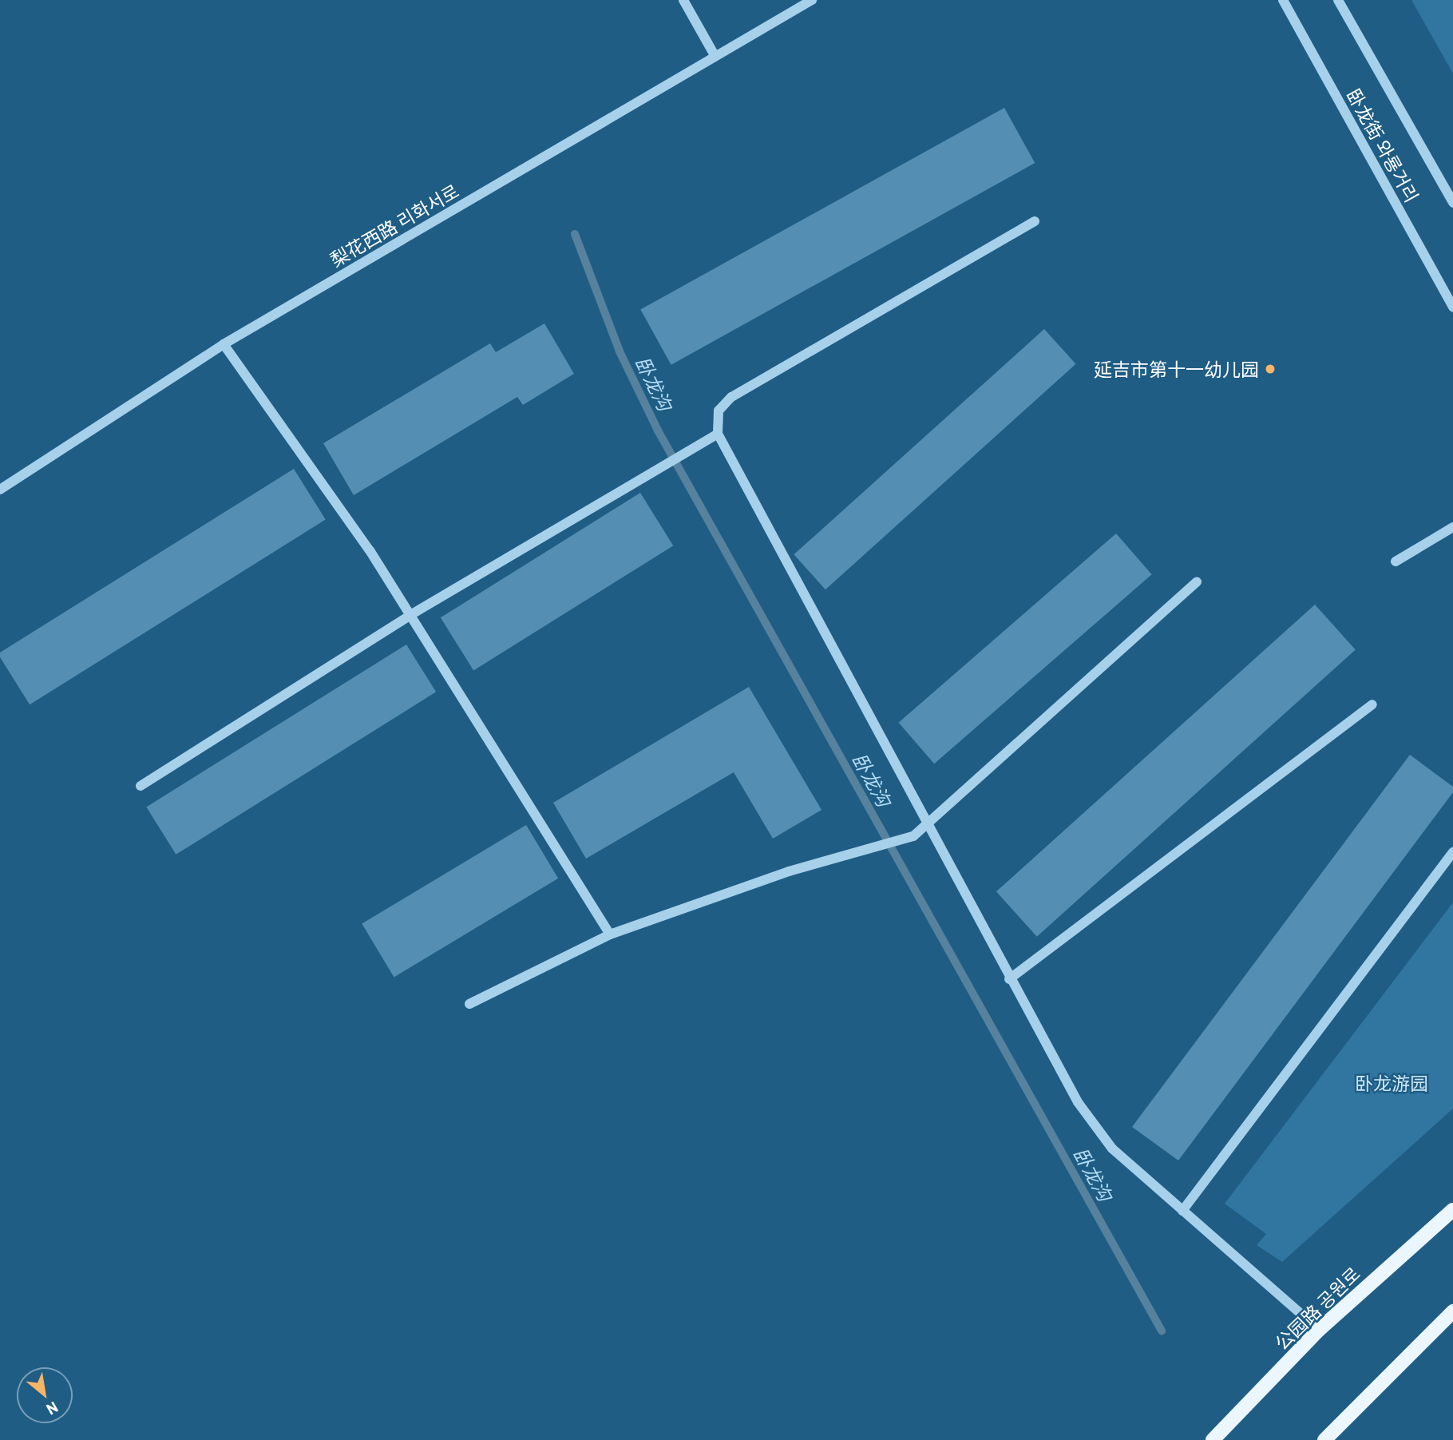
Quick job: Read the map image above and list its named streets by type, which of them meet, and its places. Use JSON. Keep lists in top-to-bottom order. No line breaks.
{"streets":{"main road":["公园路 공원로"],"street":["卧龙街 와룡거리","梨花西路 리화서로"]},"water":["卧龙沟"],"parks":["卧龙游园"],"places":["延吉市第十一幼儿园"],"north":"bottom right"}
